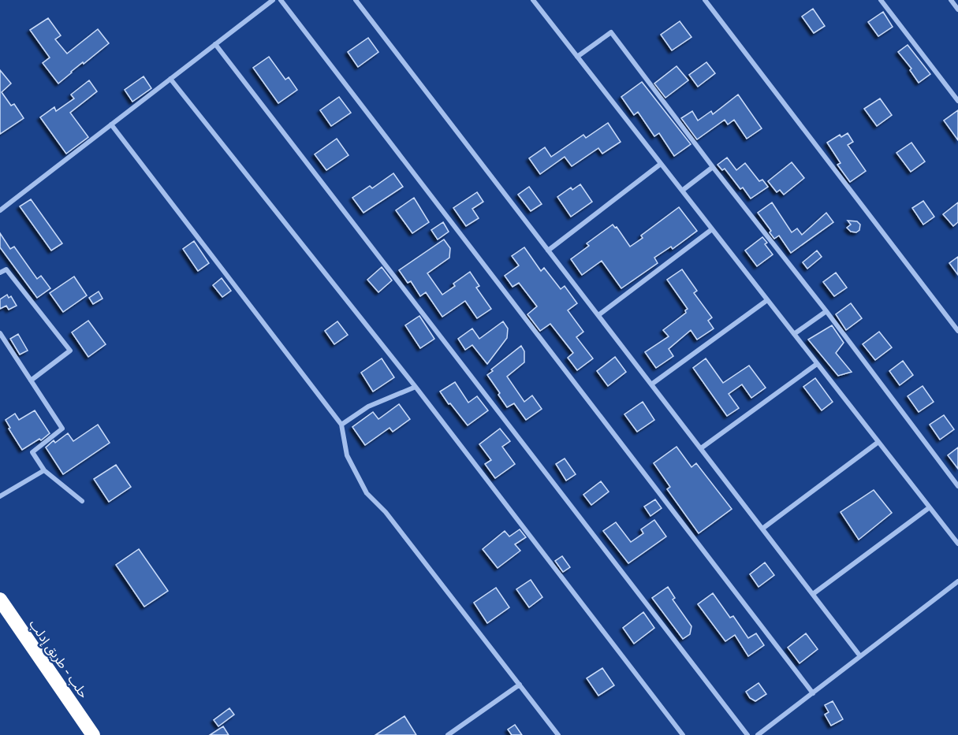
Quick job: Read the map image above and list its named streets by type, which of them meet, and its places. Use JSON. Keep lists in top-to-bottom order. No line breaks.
{"streets":{"highway":["حلب - طريق إدلب"]}}
